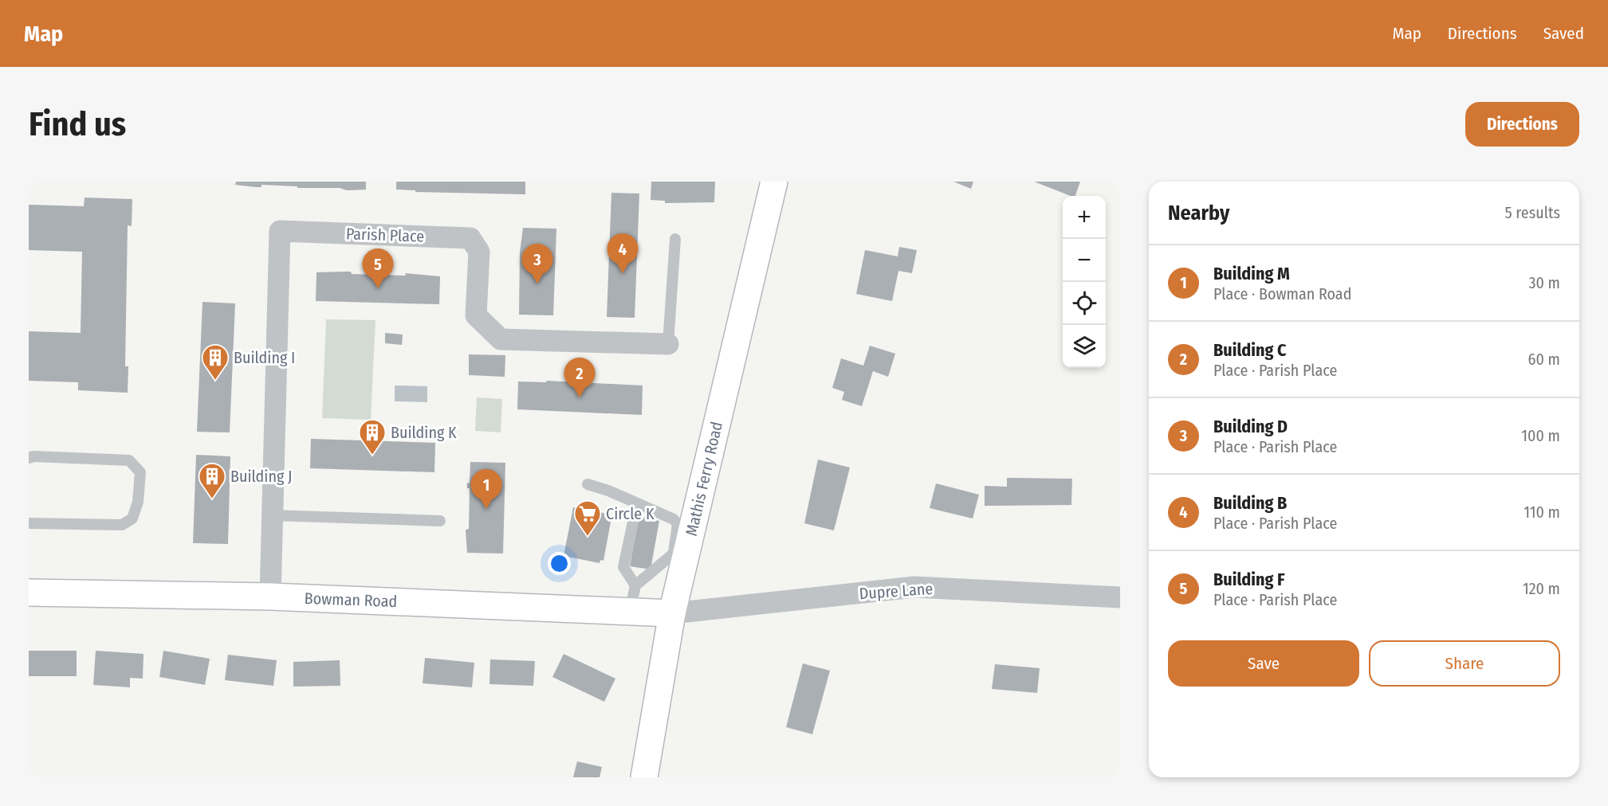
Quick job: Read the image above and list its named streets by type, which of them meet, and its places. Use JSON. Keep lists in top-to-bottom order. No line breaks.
{"streets":{"main road":["Mathis Ferry Road","Bowman Road"],"street":["Parish Place","Dupre Lane"]},"crossings":[["Parish Place","Bowman Road"],["Mathis Ferry Road","Dupre Lane"],["Mathis Ferry Road","Bowman Road"],["Dupre Lane","Bowman Road"]],"places":{"building":["Building I","Building K","Building J"],"supermarket":["Circle K"]},"page":{"header":"Map","nav":["Map","Directions","Saved"],"buttons":["Directions",["Save","Share"]],"title":"Find us","heading":["Nearby","5 results"],"map_buttons":["+","−"],"pins":["4","3","5","2","1"],"list":[{"mark":"1","name":"Building M","note":"Place · Bowman Road","value":"30 m"},{"mark":"2","name":"Building C","note":"Place · Parish Place","value":"60 m"},{"mark":"3","name":"Building D","note":"Place · Parish Place","value":"100 m"},{"mark":"4","name":"Building B","note":"Place · Parish Place","value":"110 m"},{"mark":"5","name":"Building F","note":"Place · Parish Place","value":"120 m"}]}}
